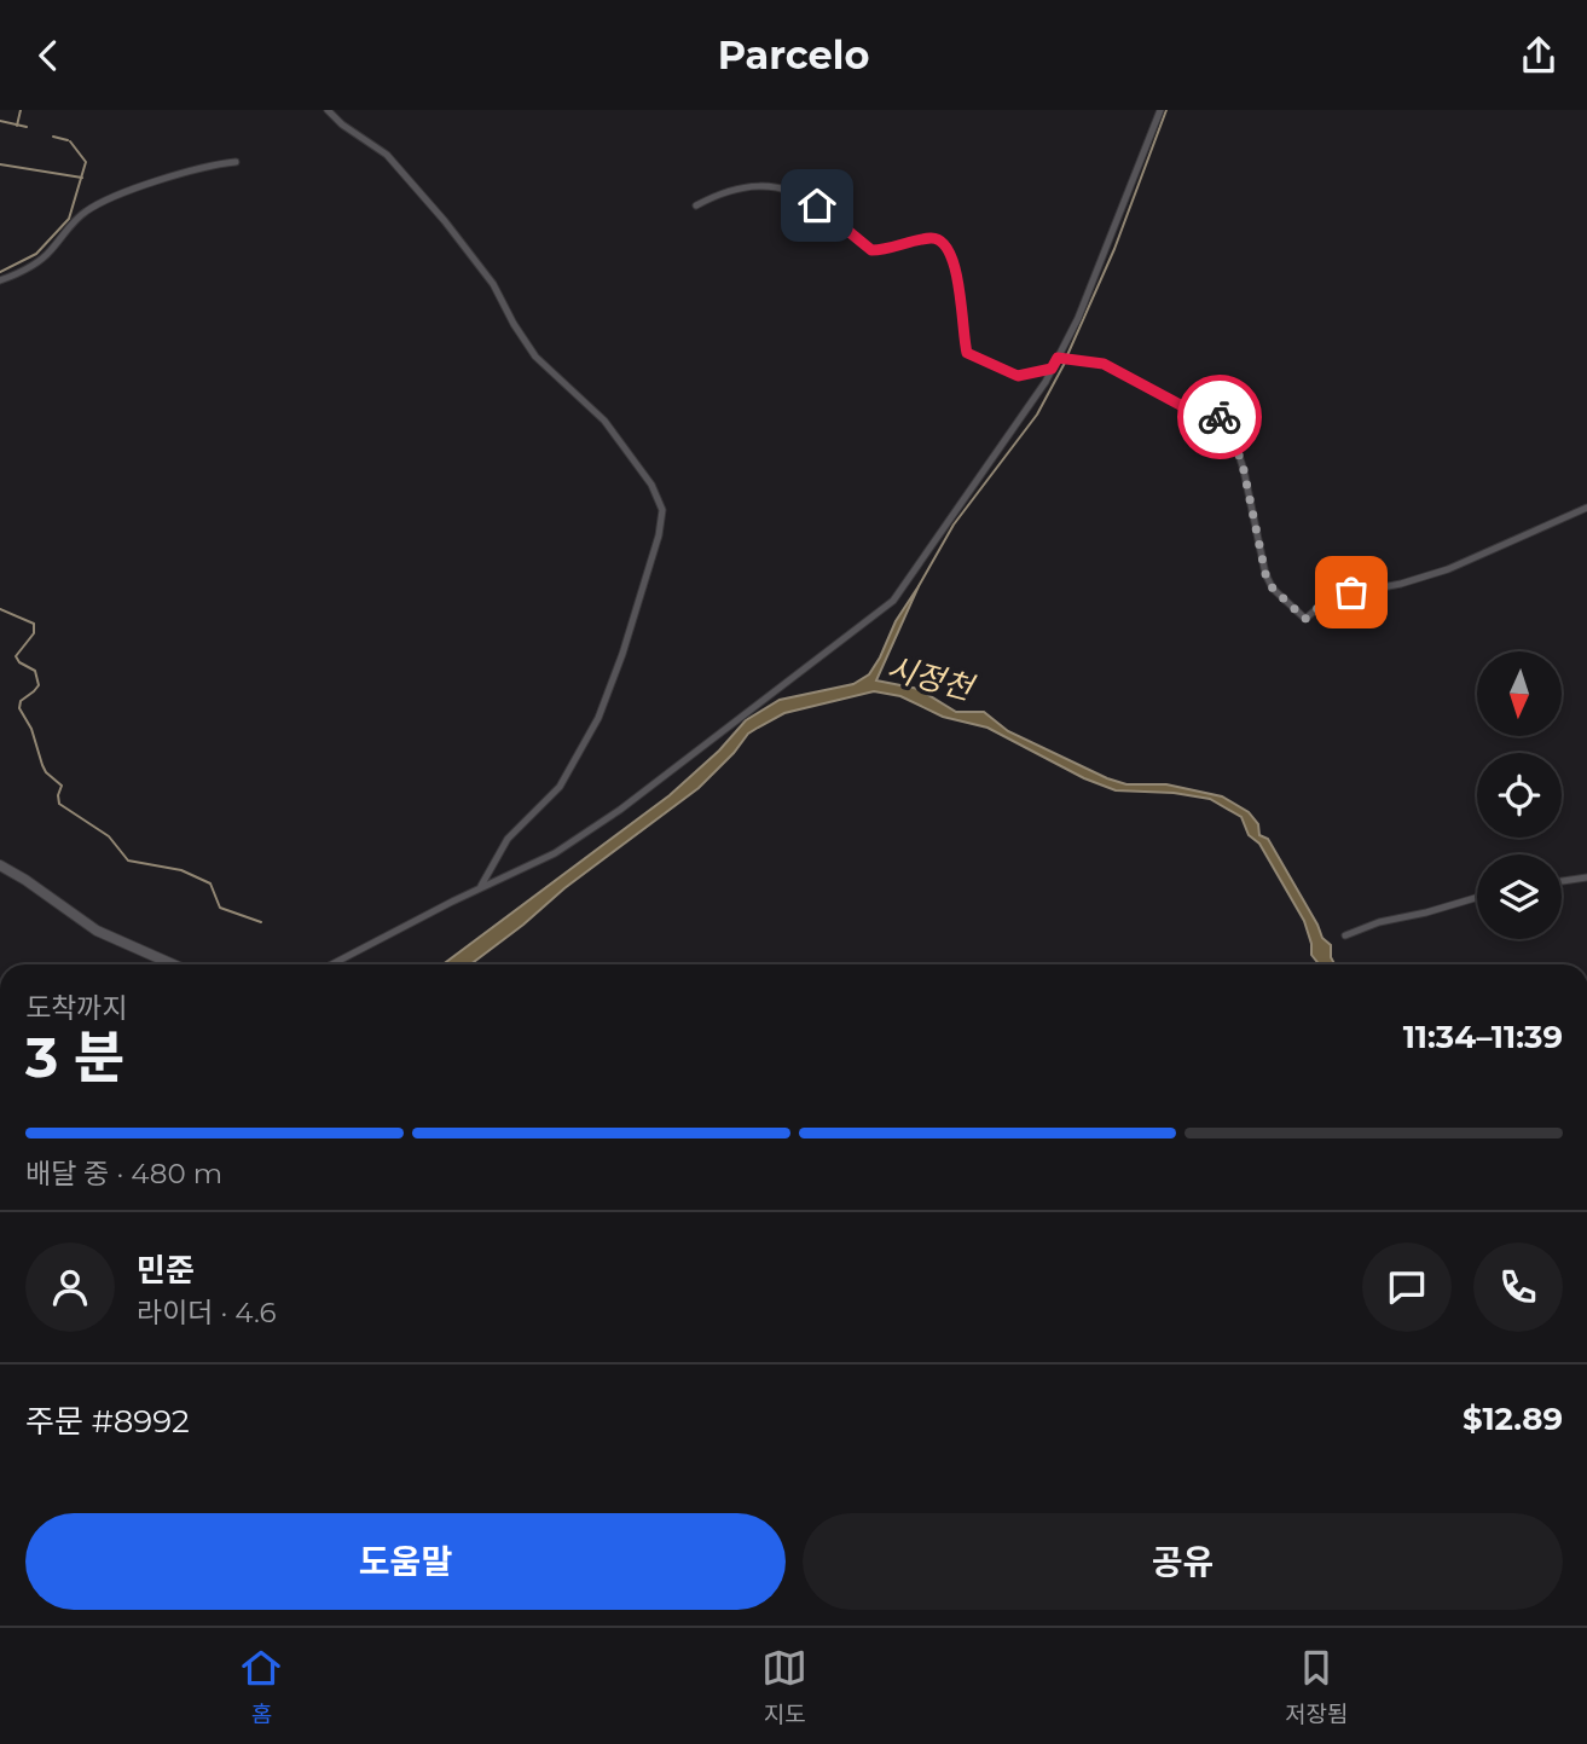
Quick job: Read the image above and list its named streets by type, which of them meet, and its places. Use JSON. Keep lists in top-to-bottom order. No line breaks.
{"water":["시정천"],"north":"bottom","page":{"header":"Parcelo","heading":["3 분","도착까지","11:34–11:39"],"panel":["민준","라이더 · 4.6","주문 #8992","$12.89"],"bar":"배달 중 · 480 m","buttons":["도움말","공유"],"tabs":["홈","지도","저장됨"]}}
